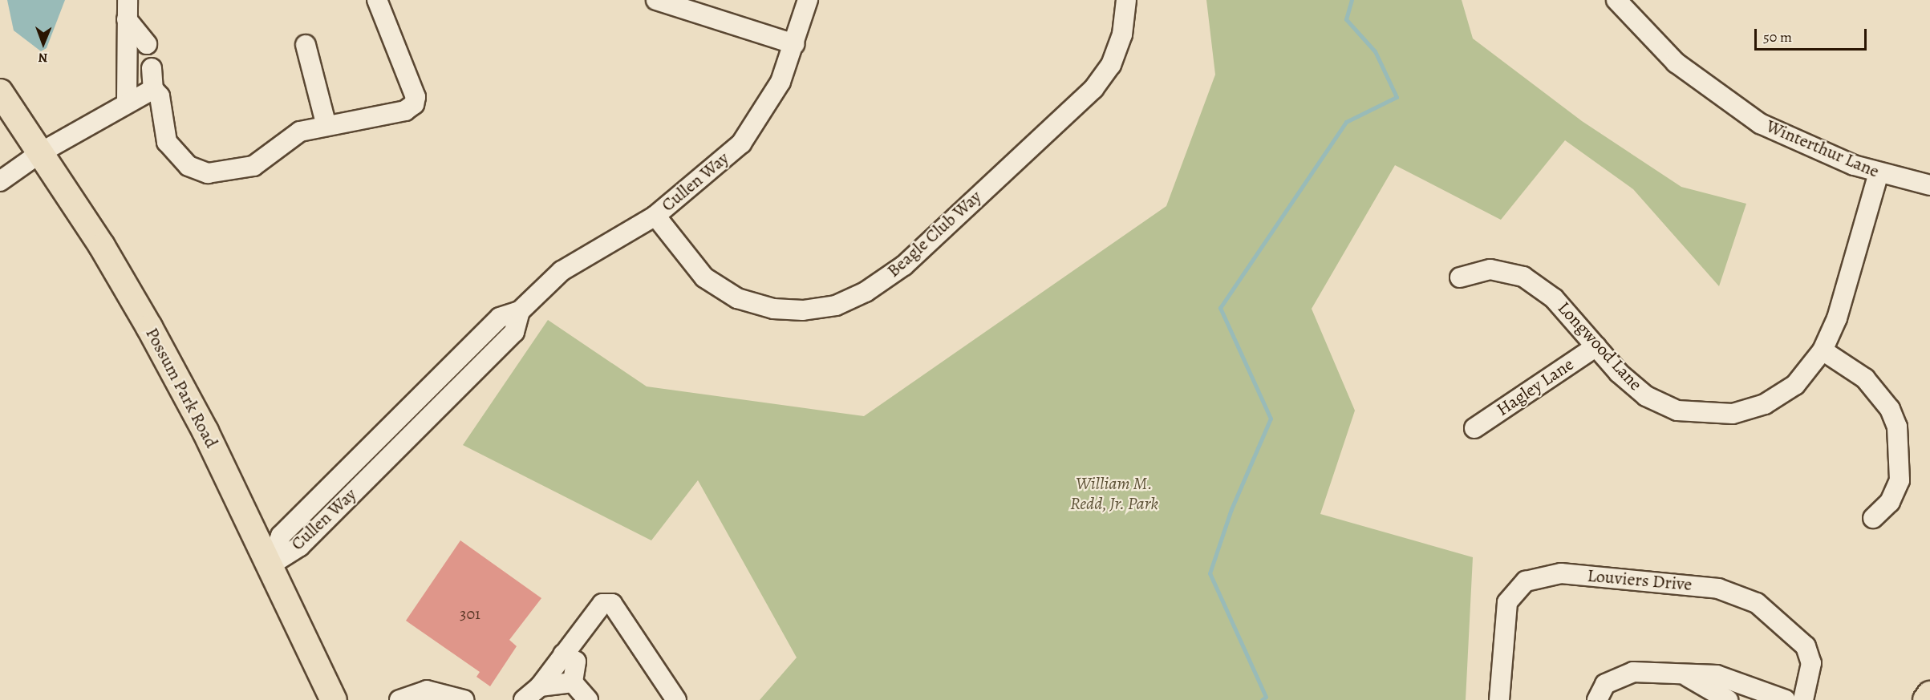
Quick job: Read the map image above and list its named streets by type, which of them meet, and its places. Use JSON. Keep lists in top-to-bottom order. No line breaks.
{"streets":{"main road":["Possum Park Road"],"street":["Winterthur Lane","Cullen Way","Beagle Club Way","Longwood Lane","Hagley Lane","Louviers Drive"]},"crossings":[["Winterthur Lane","Longwood Lane"],["Cullen Way","Beagle Club Way"],["Cullen Way","Possum Park Road"],["Longwood Lane","Hagley Lane"]],"parks":["William M. Redd, Jr. Park"],"house_numbers":["301"],"scale_bar":"50 m","north":"bottom"}
